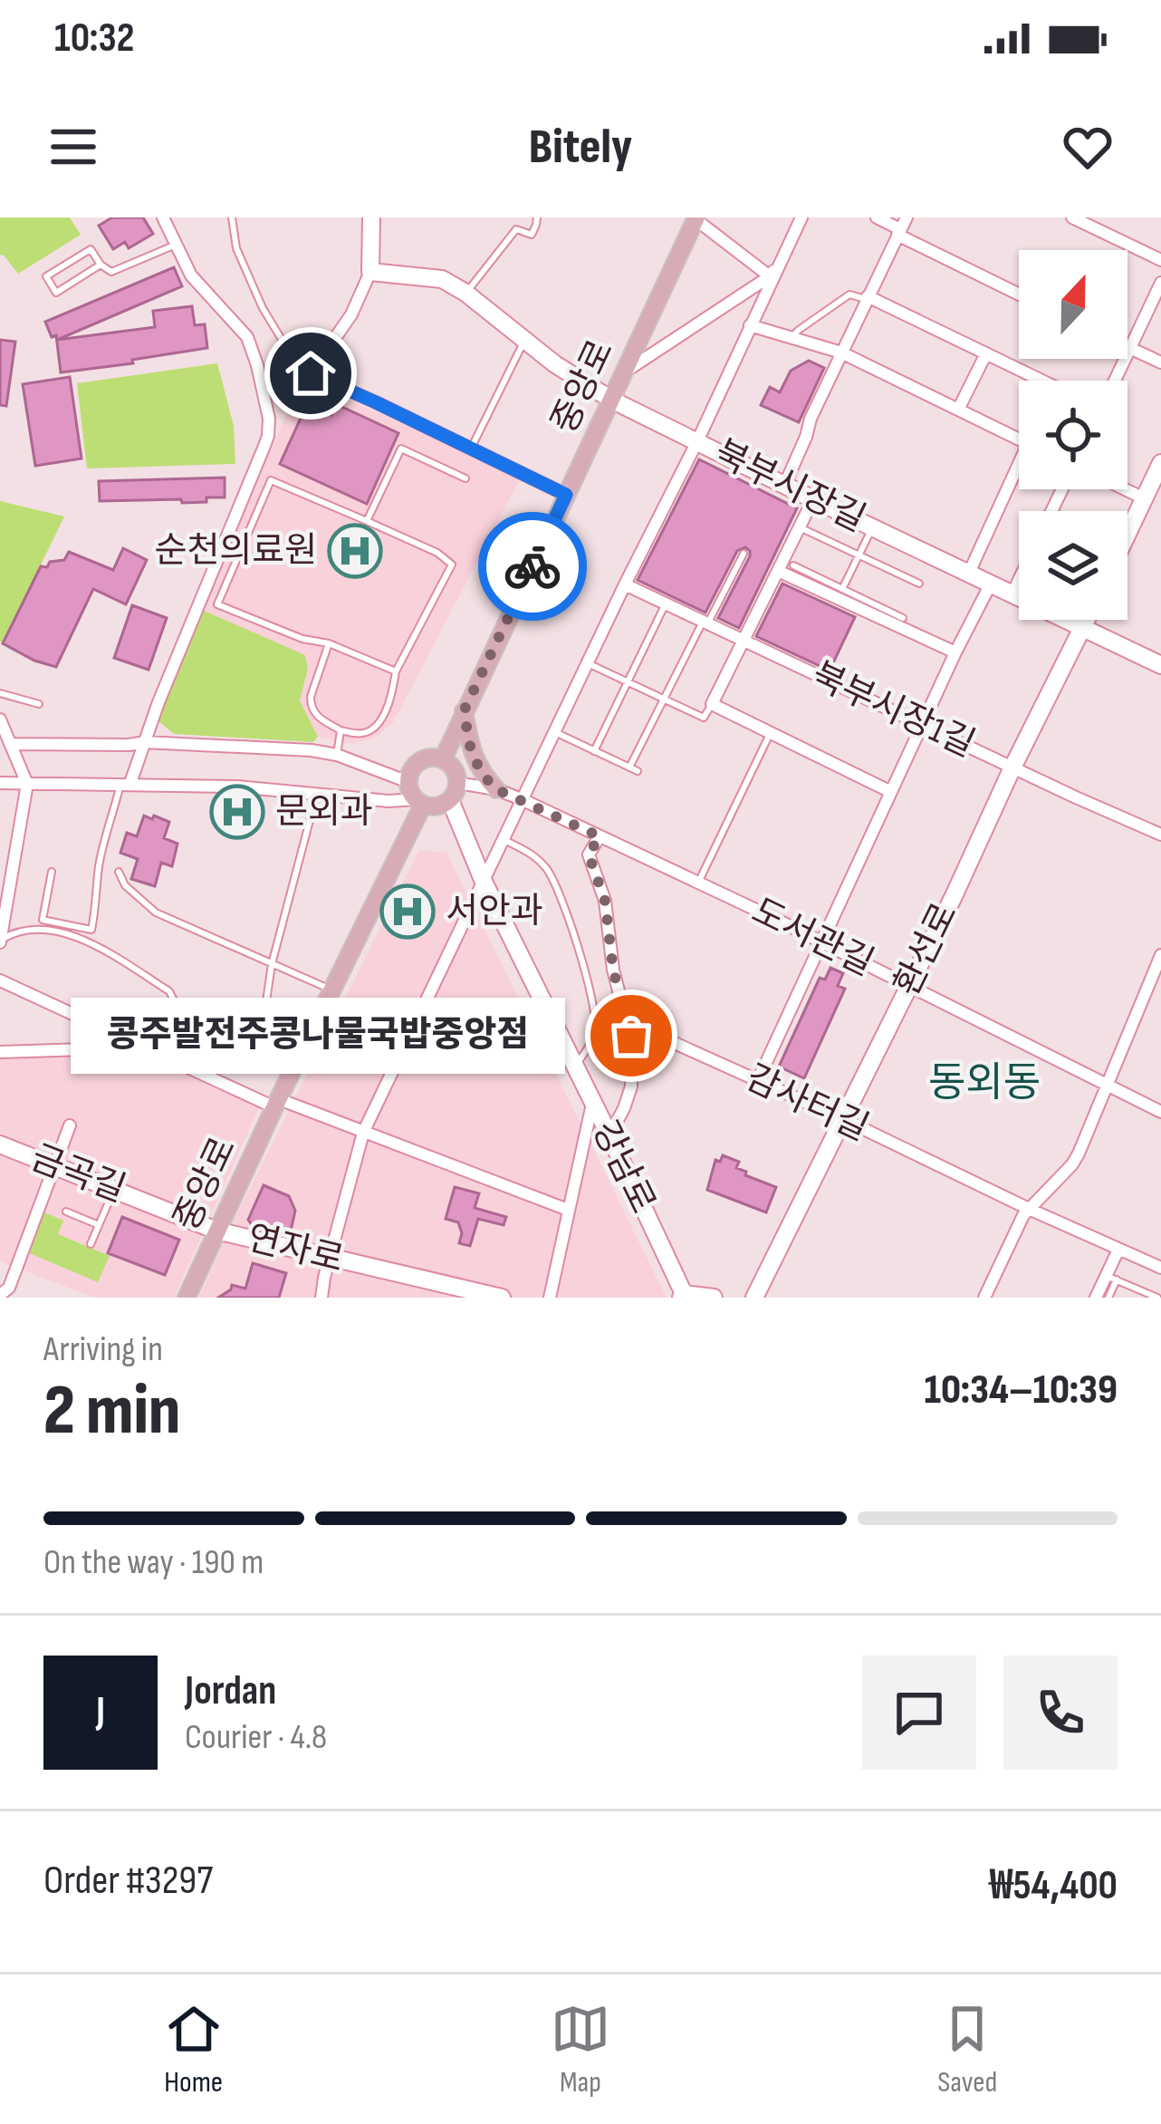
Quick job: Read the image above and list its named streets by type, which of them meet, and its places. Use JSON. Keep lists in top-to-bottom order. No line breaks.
{"streets":{"main road":["중앙로"],"street":["북부시장길","북부시장1길","도서관길","환선로","감사터길","강남로","금곡길","연자로"]},"crossings":[["중앙로","북부시장길"],["중앙로","도서관길"],["중앙로","강남로"],["중앙로","금곡길"],["중앙로","연자로"],["북부시장길","환선로"],["북부시장1길","환선로"],["도서관길","환선로"],["도서관길","강남로"],["환선로","감사터길"],["금곡길","연자로"]],"districts":["동외동"],"places":{"hospital":["순천의료원","문외과","서안과"],"other":["콩주발전주콩나물국밥중앙점"]},"north":"top","page":{"status":"10:32","header":"Bitely","bubble":"콩주발전주콩나물국밥중앙점","heading":["2 min","Arriving in","10:34–10:39"],"panel":["Jordan","Courier · 4.8","Order #3297","₩54,400"],"bar":"On the way · 190 m","round":"J","tabs":["Home","Map","Saved"]}}
